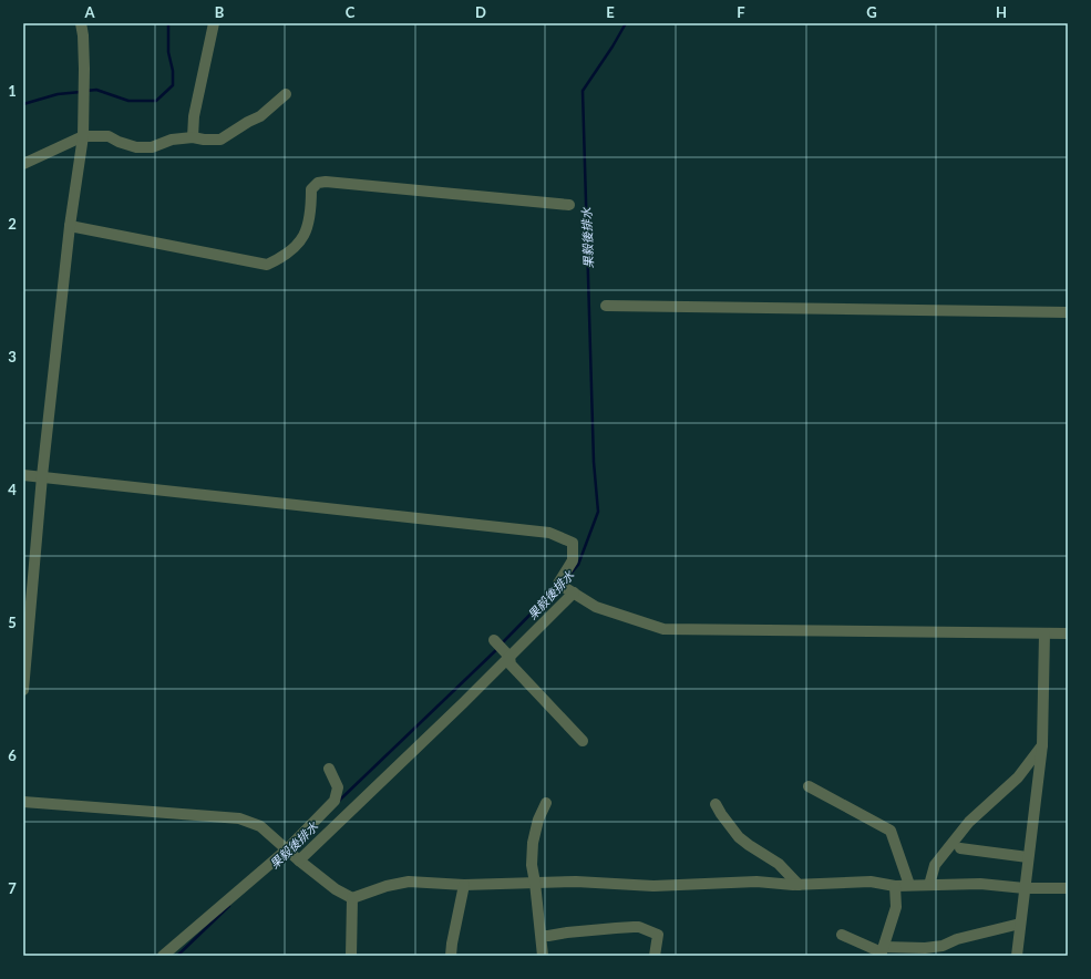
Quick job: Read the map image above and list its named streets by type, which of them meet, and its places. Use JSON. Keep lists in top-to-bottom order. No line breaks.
{"water":["果毅後排水"],"grid":{"columns":["A","B","C","D","E","F","G","H"],"rows":["1","2","3","4","5","6","7"]}}
